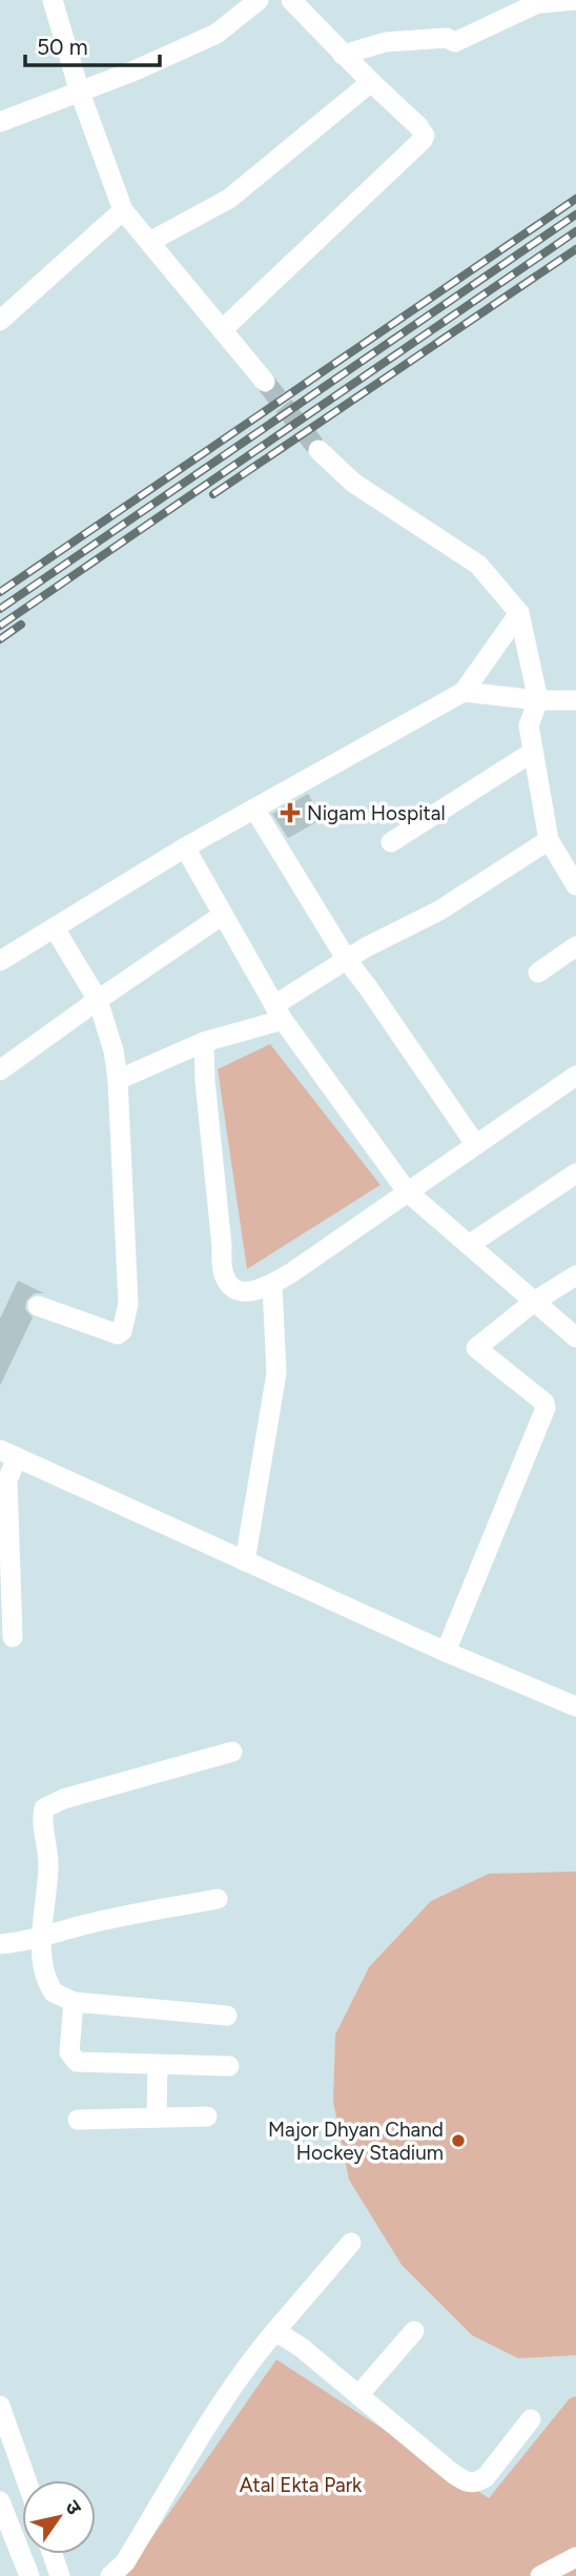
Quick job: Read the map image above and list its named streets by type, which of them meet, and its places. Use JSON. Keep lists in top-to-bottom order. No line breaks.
{"parks":["Atal Ekta Park"],"places":{"health":["Nigam Hospital"],"other":["Major Dhyan Chand Hockey Stadium"]},"scale_bar":"50 m","north":"top right"}
